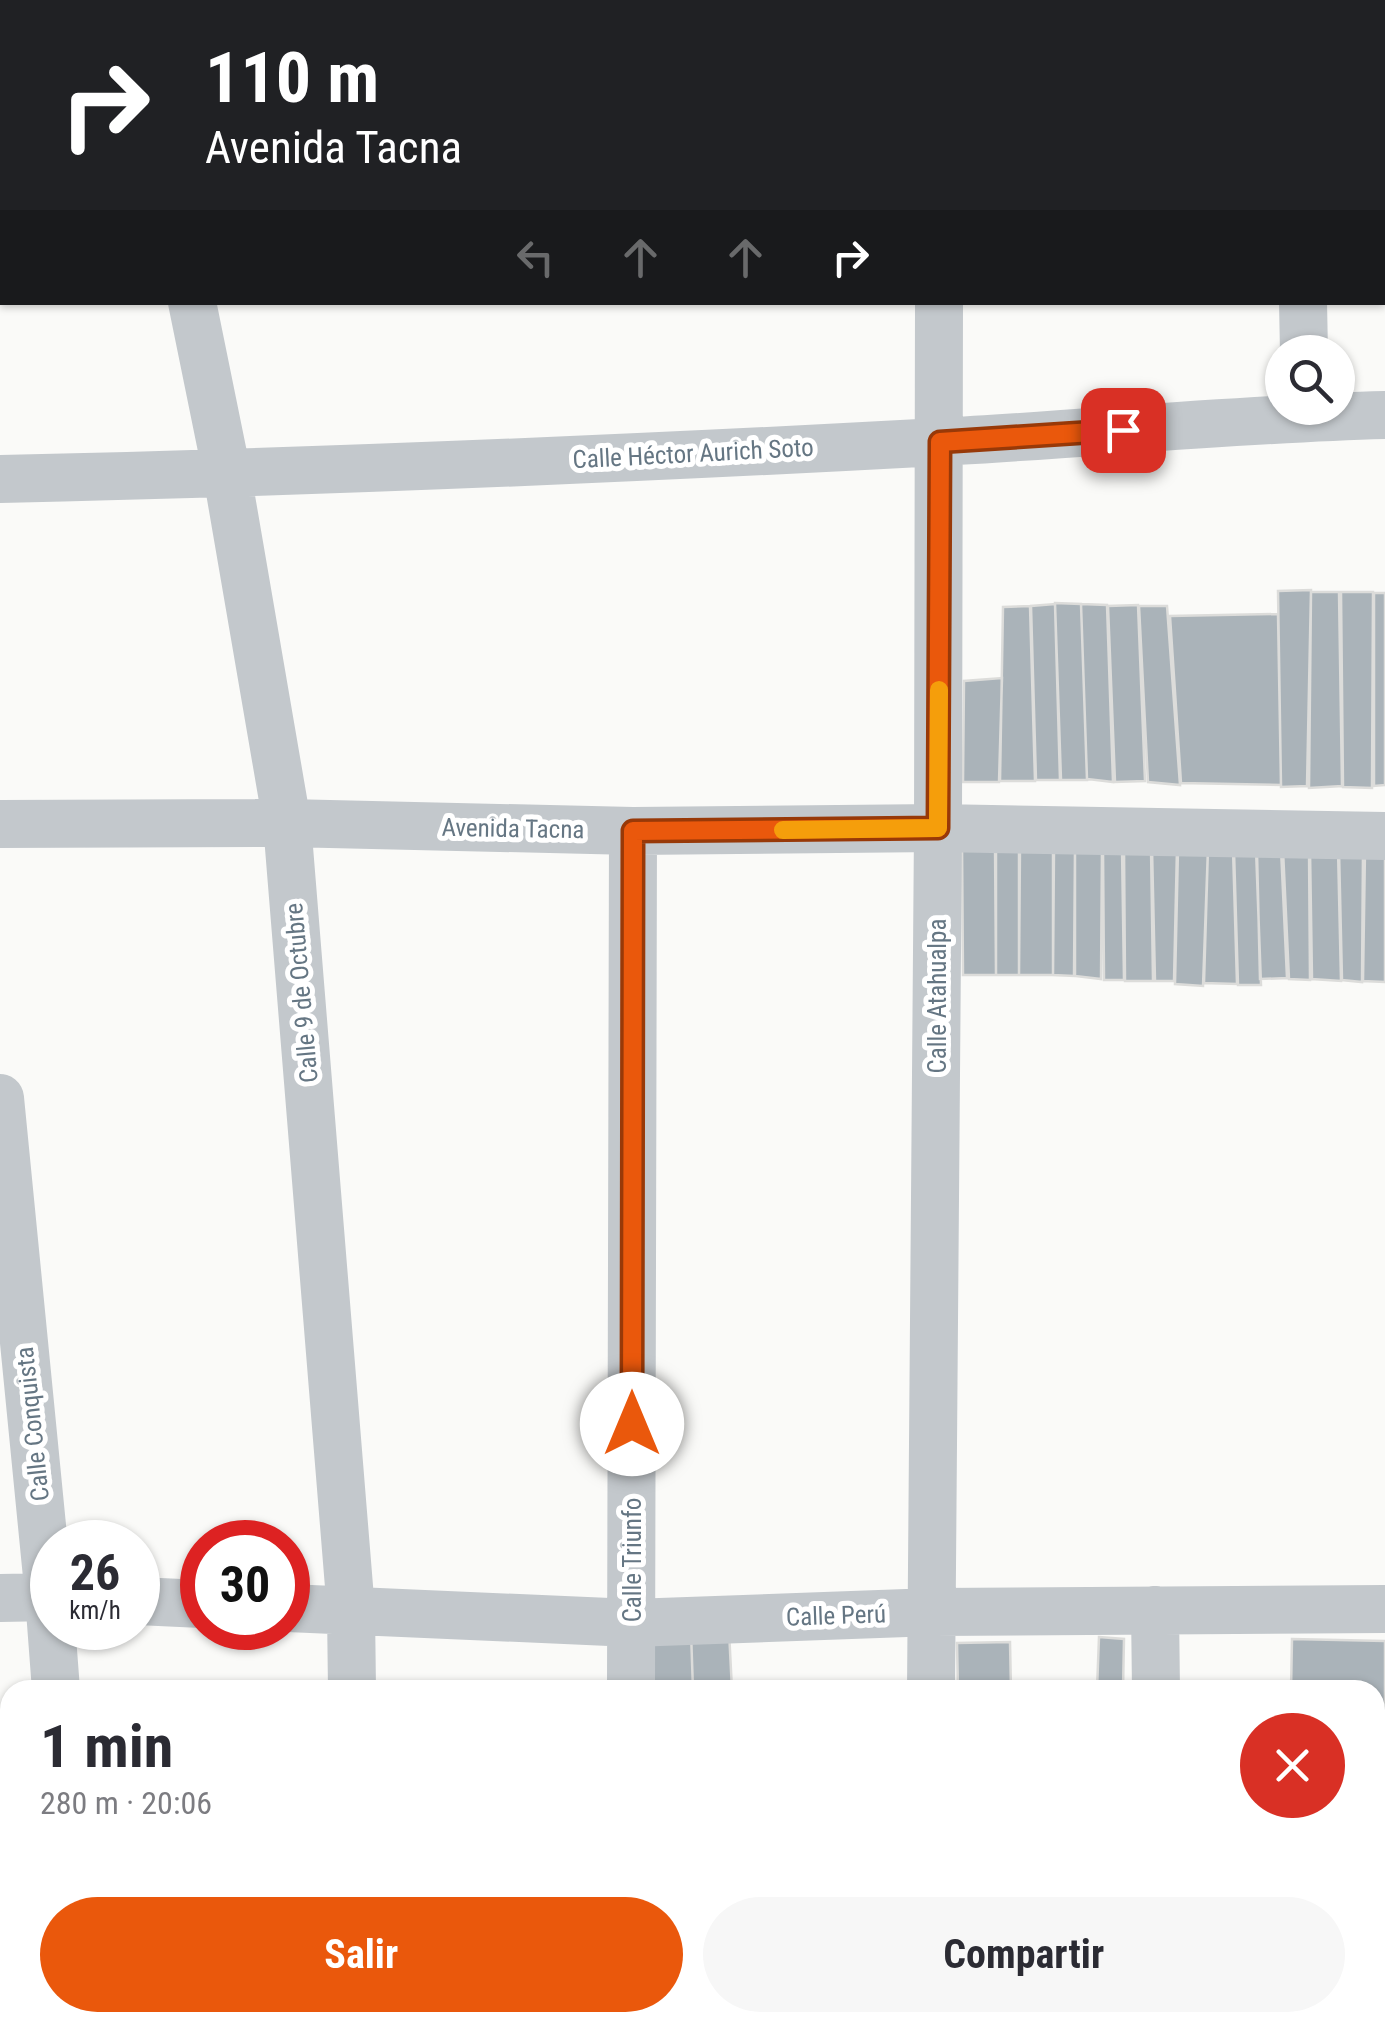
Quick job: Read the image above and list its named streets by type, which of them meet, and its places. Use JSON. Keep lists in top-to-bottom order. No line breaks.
{"streets":{"street":["Calle Héctor Aurich Soto","Avenida Tacna","Calle 9 de Octubre","Calle Atahualpa","Calle Conquista","Calle Triunfo","Calle Perú"]},"crossings":[["Calle Héctor Aurich Soto","Calle 9 de Octubre"],["Calle Héctor Aurich Soto","Calle Atahualpa"],["Avenida Tacna","Calle 9 de Octubre"],["Avenida Tacna","Calle Atahualpa"],["Avenida Tacna","Calle Triunfo"],["Calle 9 de Octubre","Calle Perú"],["Calle Atahualpa","Calle Perú"],["Calle Triunfo","Calle Perú"]],"page":{"turn":["110 m","Avenida Tacna"],"speed":"26 km/h","limit":"30","heading":["1 min","280 m · 20:06"],"buttons":["Salir","Compartir"]}}
